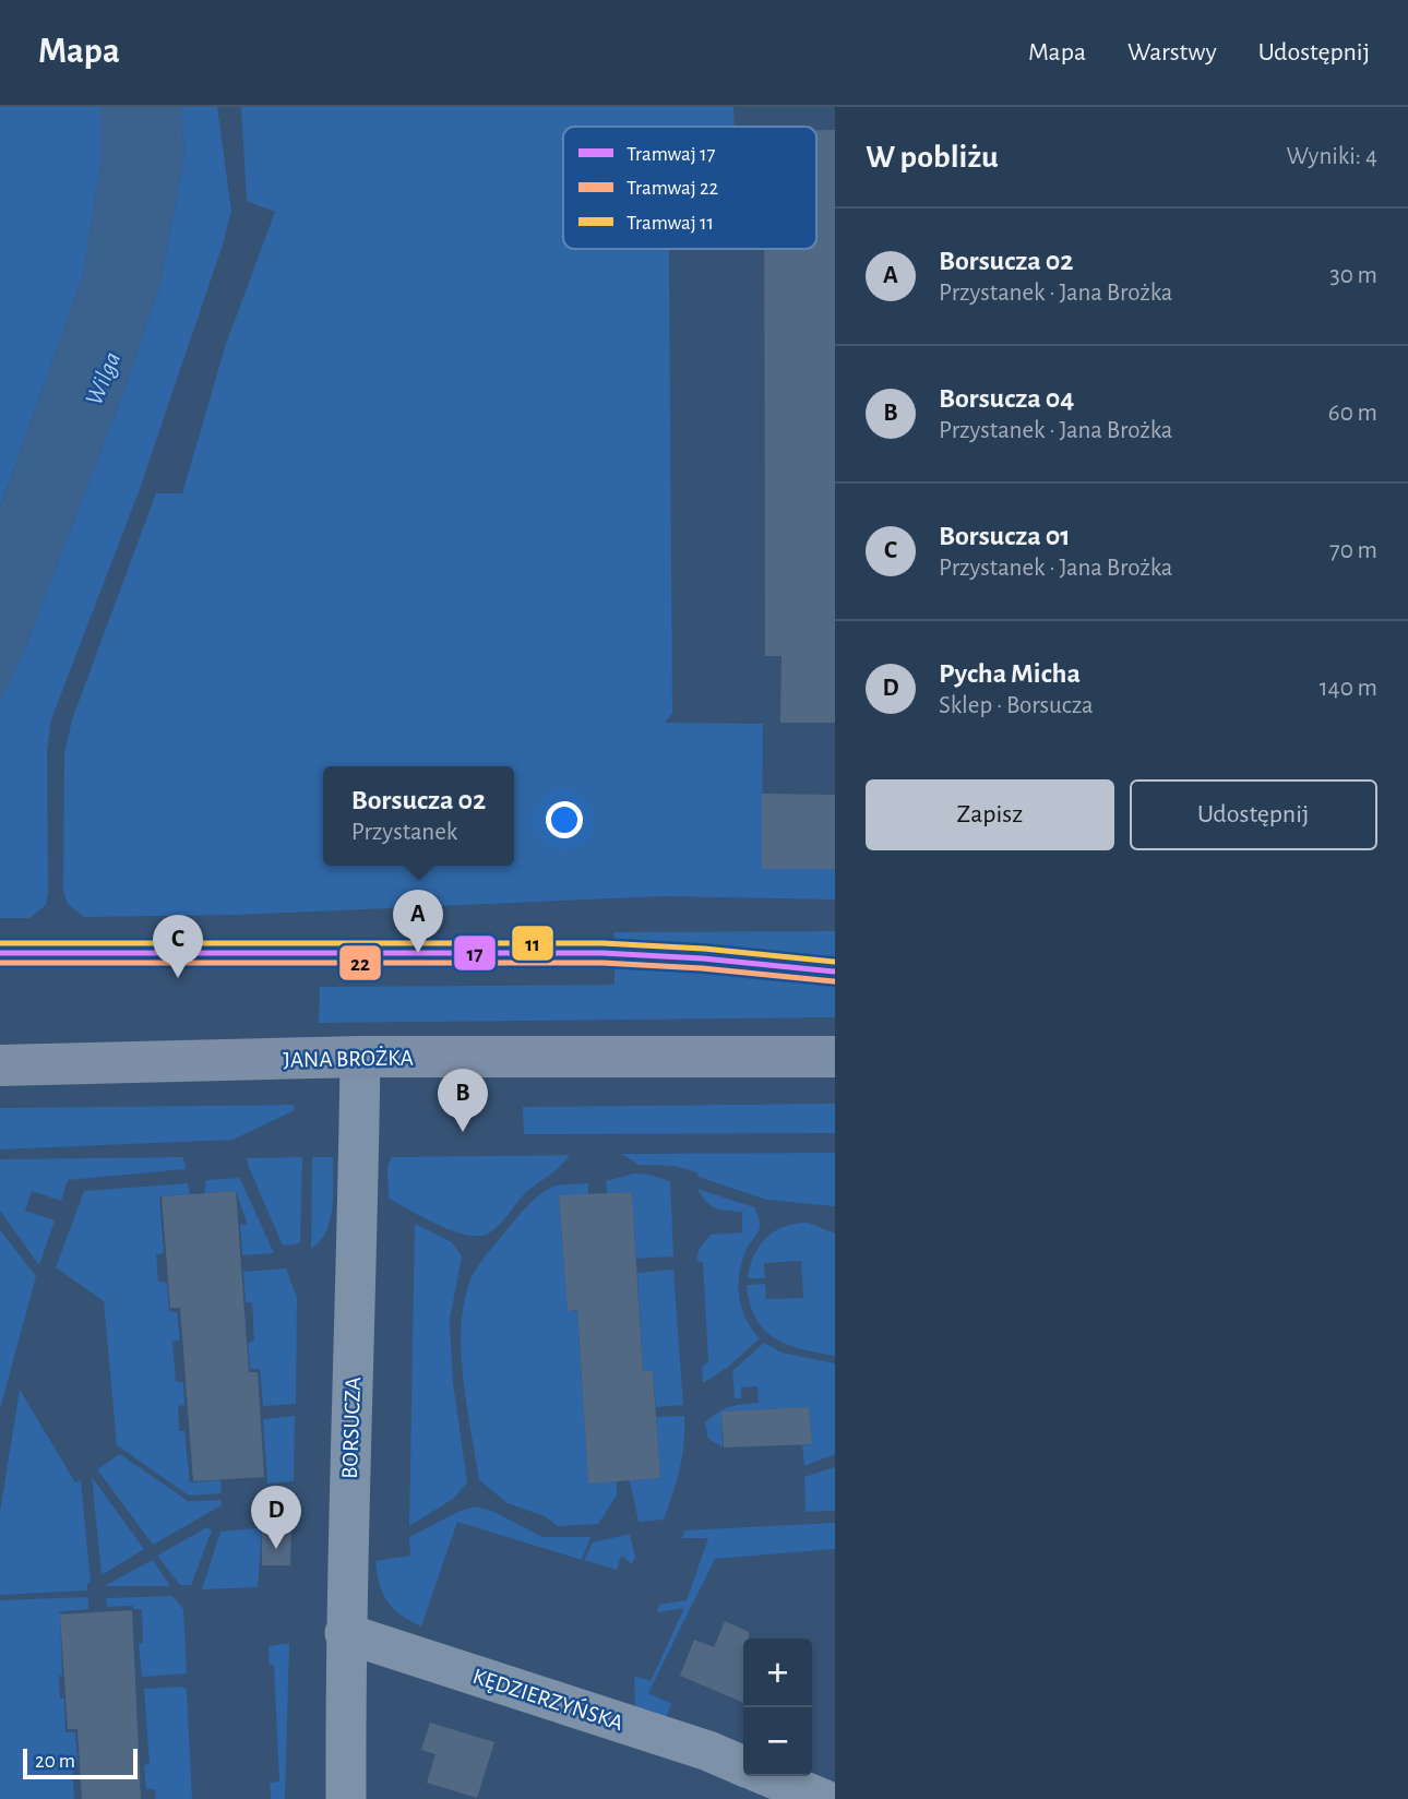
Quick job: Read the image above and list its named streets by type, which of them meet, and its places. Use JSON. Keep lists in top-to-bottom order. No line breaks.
{"streets":{"main road":["JANA BROŻKA"],"street":["BORSUCZA","KĘDZIERZYŃSKA"]},"crossings":[["JANA BROŻKA","BORSUCZA"],["BORSUCZA","KĘDZIERZYŃSKA"]],"water":["Wilga"],"lines":["tram line 11","tram line 17","tram line 22"],"legend":["Tramwaj 17","Tramwaj 22","Tramwaj 11"],"scale_bar":"20 m","page":{"header":"Mapa","nav":["Mapa","Warstwy","Udostępnij"],"heading":["W pobliżu","Wyniki: 4"],"list":[{"mark":"A","name":"Borsucza 02","note":"Przystanek · Jana Brożka","value":"30 m"},{"mark":"B","name":"Borsucza 04","note":"Przystanek · Jana Brożka","value":"60 m"},{"mark":"C","name":"Borsucza 01","note":"Przystanek · Jana Brożka","value":"70 m"},{"mark":"D","name":"Pycha Micha","note":"Sklep · Borsucza","value":"140 m"}],"buttons":["Zapisz","Udostępnij"],"popup":["Borsucza 02","Przystanek"],"pins":["A","C","B","D"],"map_buttons":["+","−"],"scale":"20 m"}}
